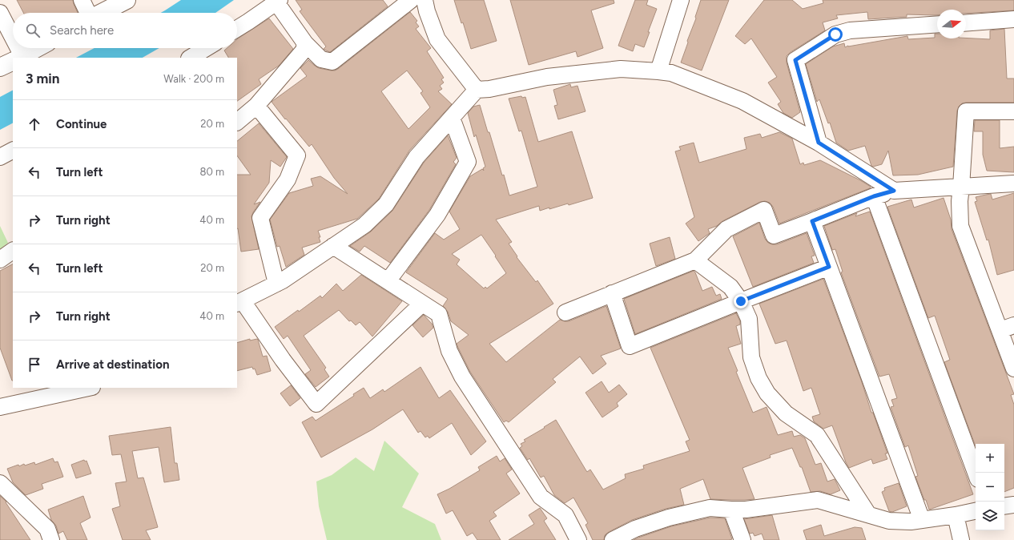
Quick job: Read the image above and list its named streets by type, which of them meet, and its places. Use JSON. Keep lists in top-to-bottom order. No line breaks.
{"north":"right","page":{"search":"Search here","heading":["3 min","Walk · 200 m"],"list":[["Continue","20 m"],["Turn left","80 m"],["Turn right","40 m"],["Turn left","20 m"],["Turn right","40 m"],"Arrive at destination"],"map_buttons":["+","−"]}}
